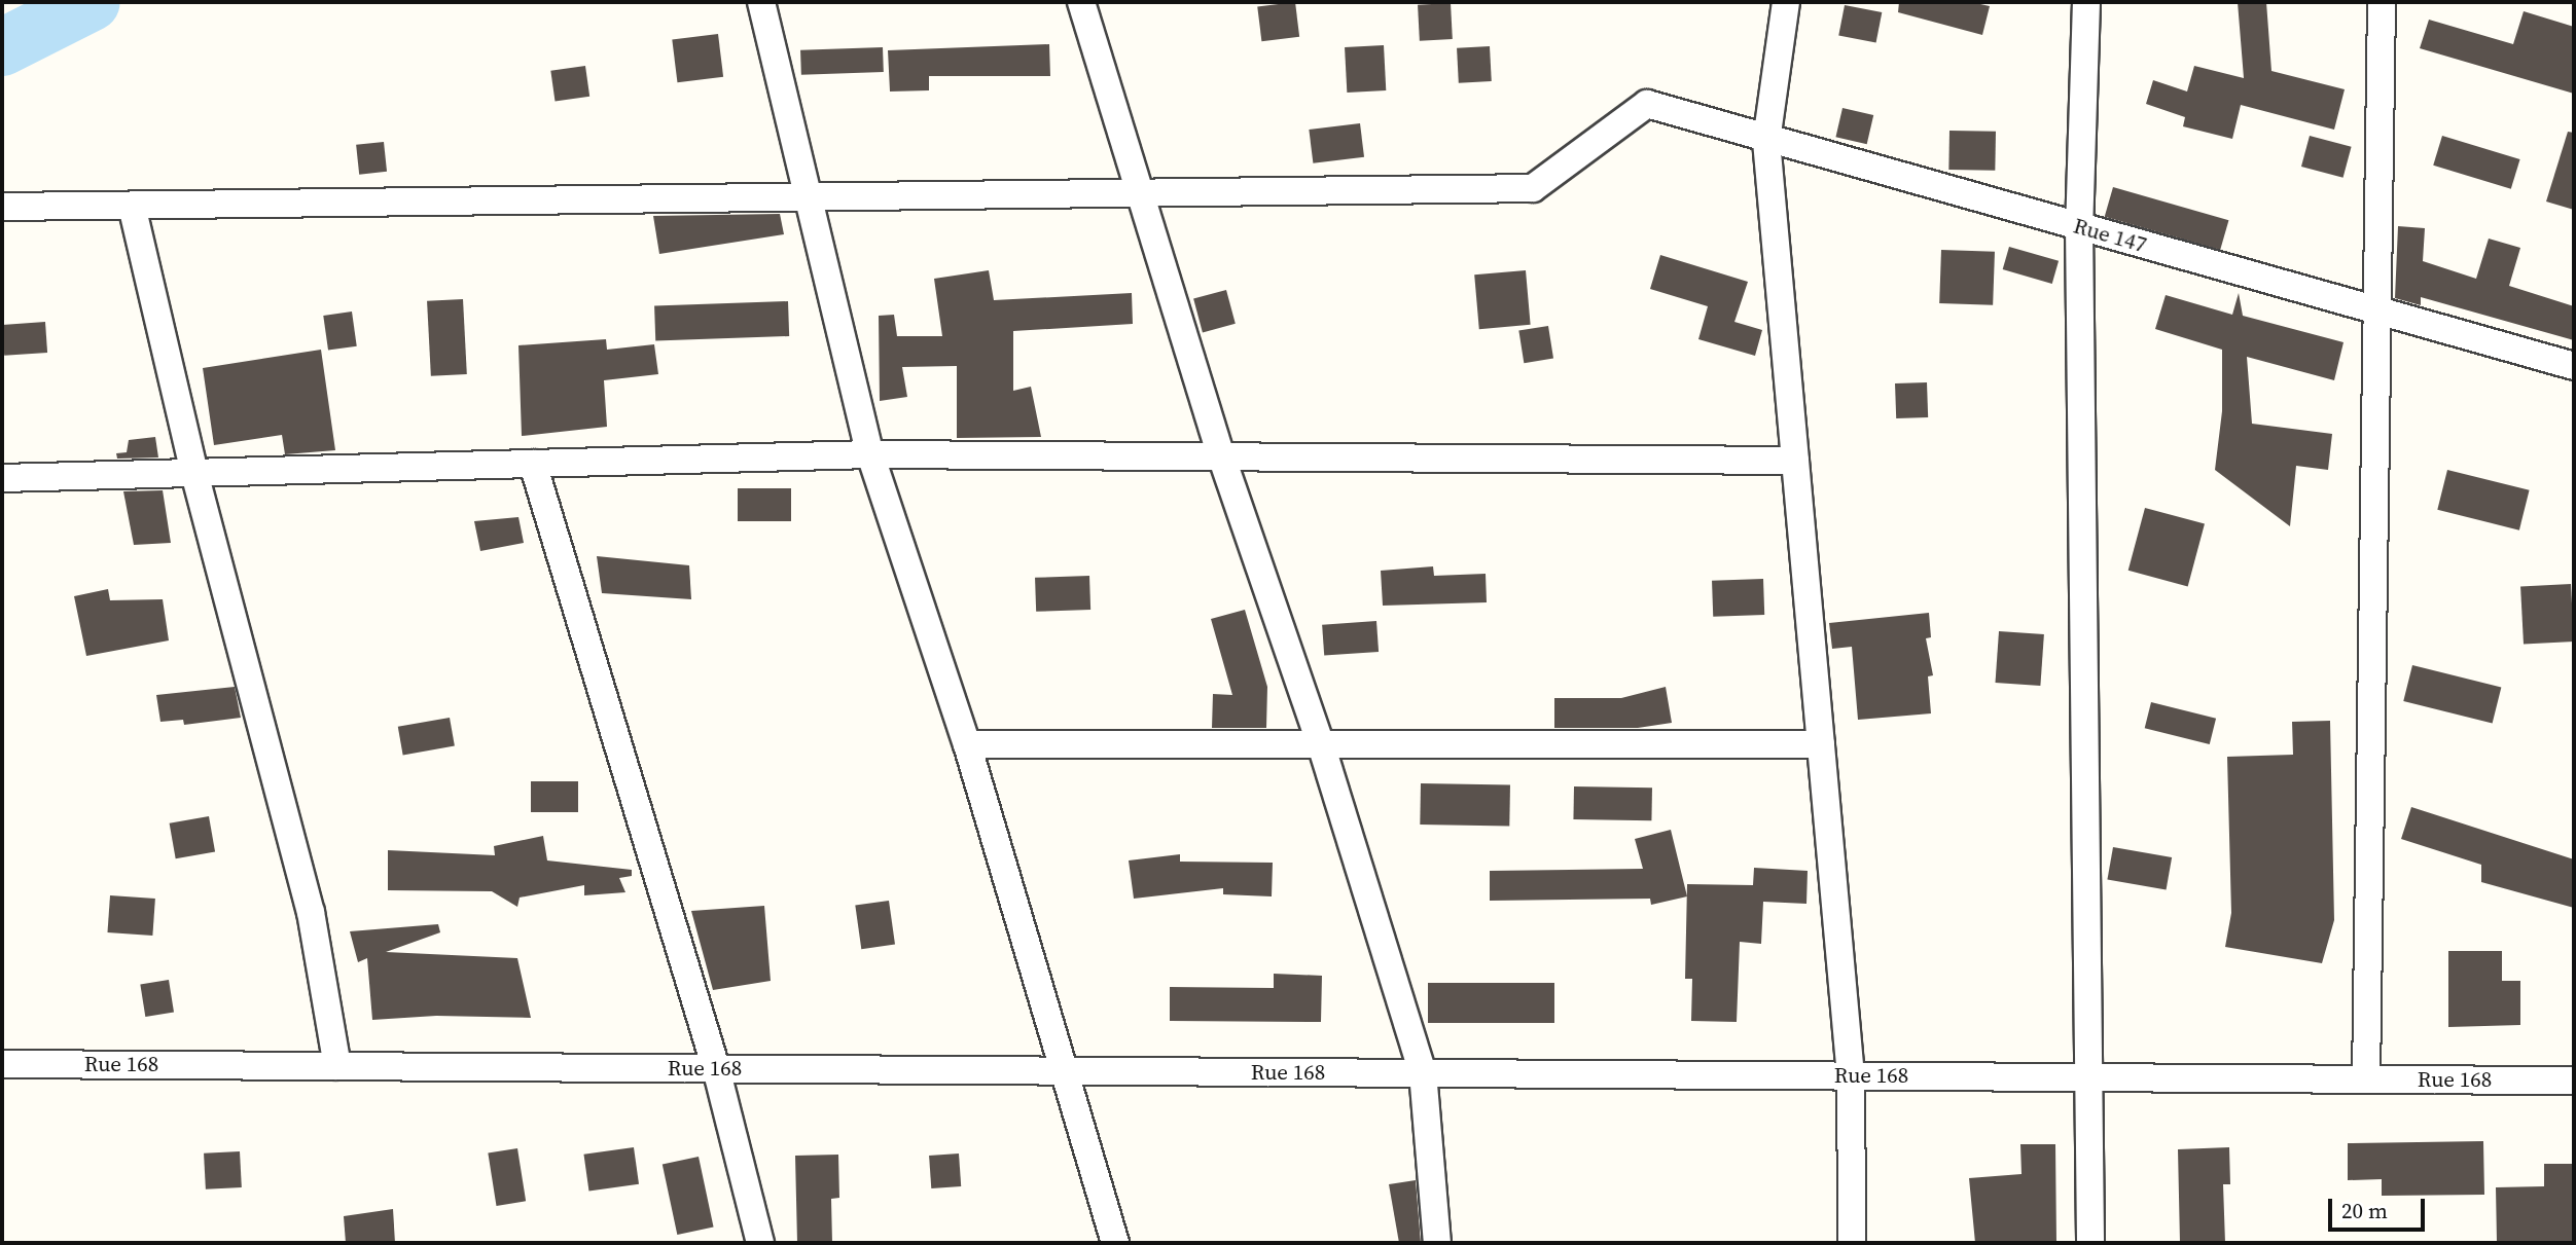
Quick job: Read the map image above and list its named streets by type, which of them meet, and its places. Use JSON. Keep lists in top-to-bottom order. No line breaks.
{"streets":{"street":["Rue 147","Rue 168"]},"scale_bar":"20 m"}
